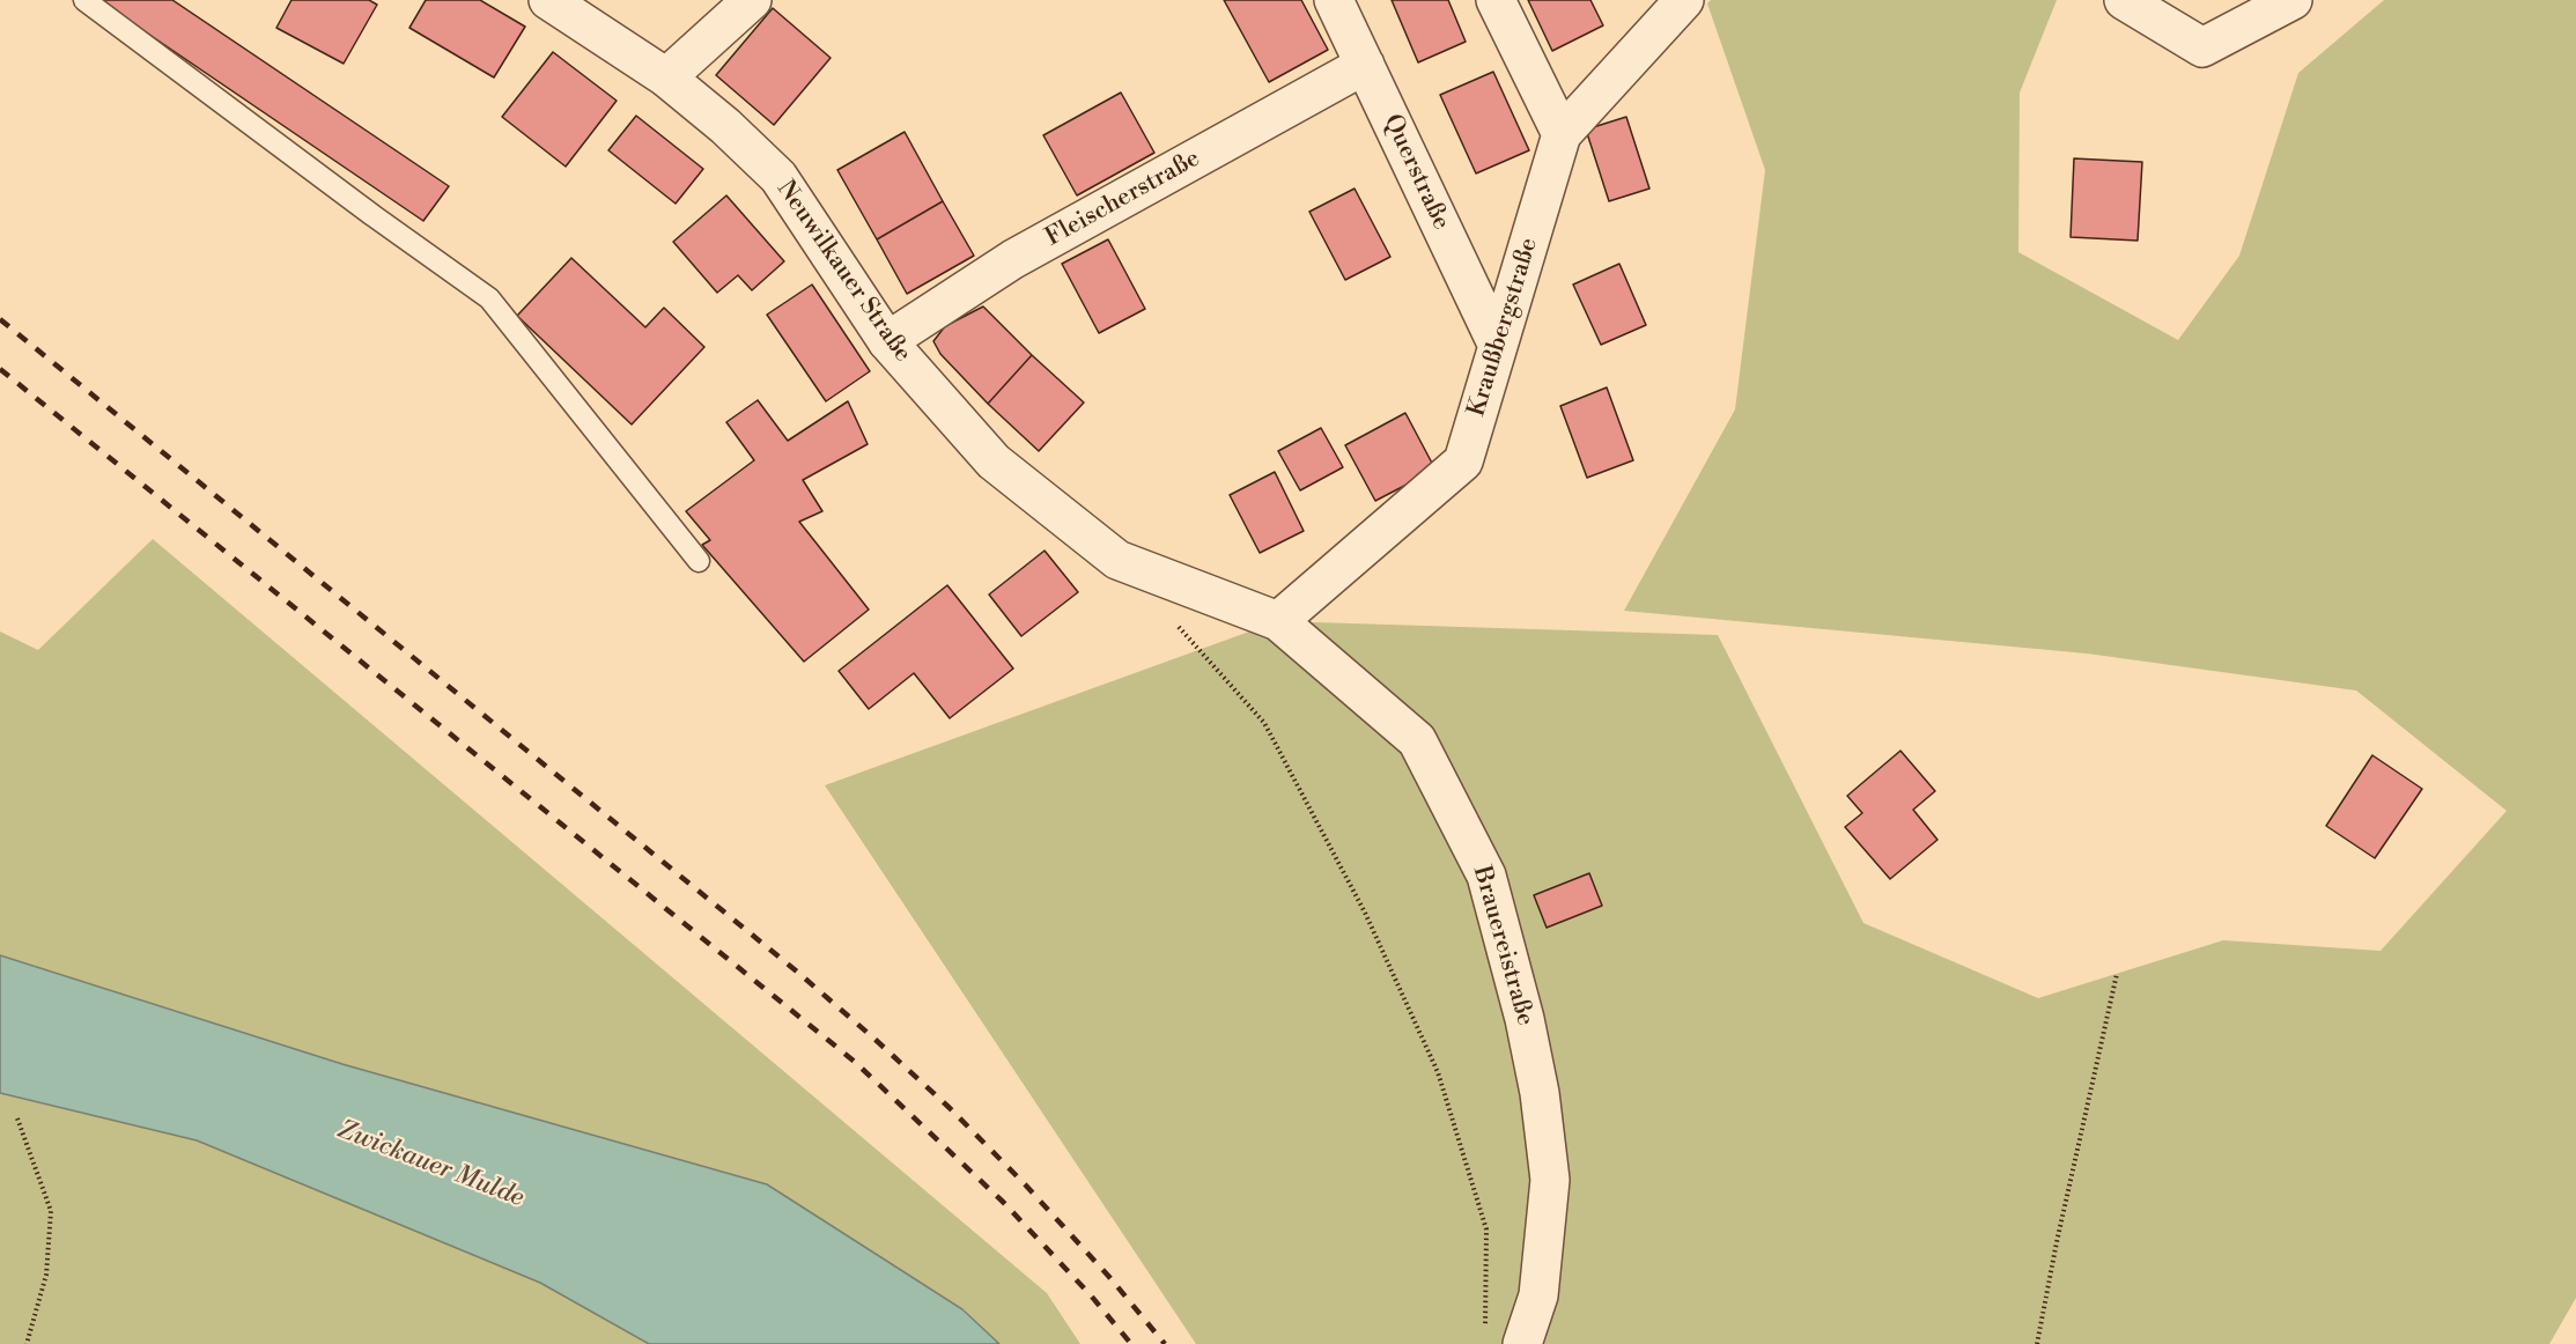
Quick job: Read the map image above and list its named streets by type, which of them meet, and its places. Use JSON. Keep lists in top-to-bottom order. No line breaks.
{"streets":{"street":["Querstraße","Fleischerstraße","Neuwilkauer Straße","Kraußbergstraße","Brauereistraße"]},"crossings":[["Querstraße","Fleischerstraße"],["Querstraße","Kraußbergstraße"],["Fleischerstraße","Neuwilkauer Straße"],["Neuwilkauer Straße","Kraußbergstraße"],["Neuwilkauer Straße","Brauereistraße"],["Kraußbergstraße","Brauereistraße"]],"water":["Zwickauer Mulde"]}
